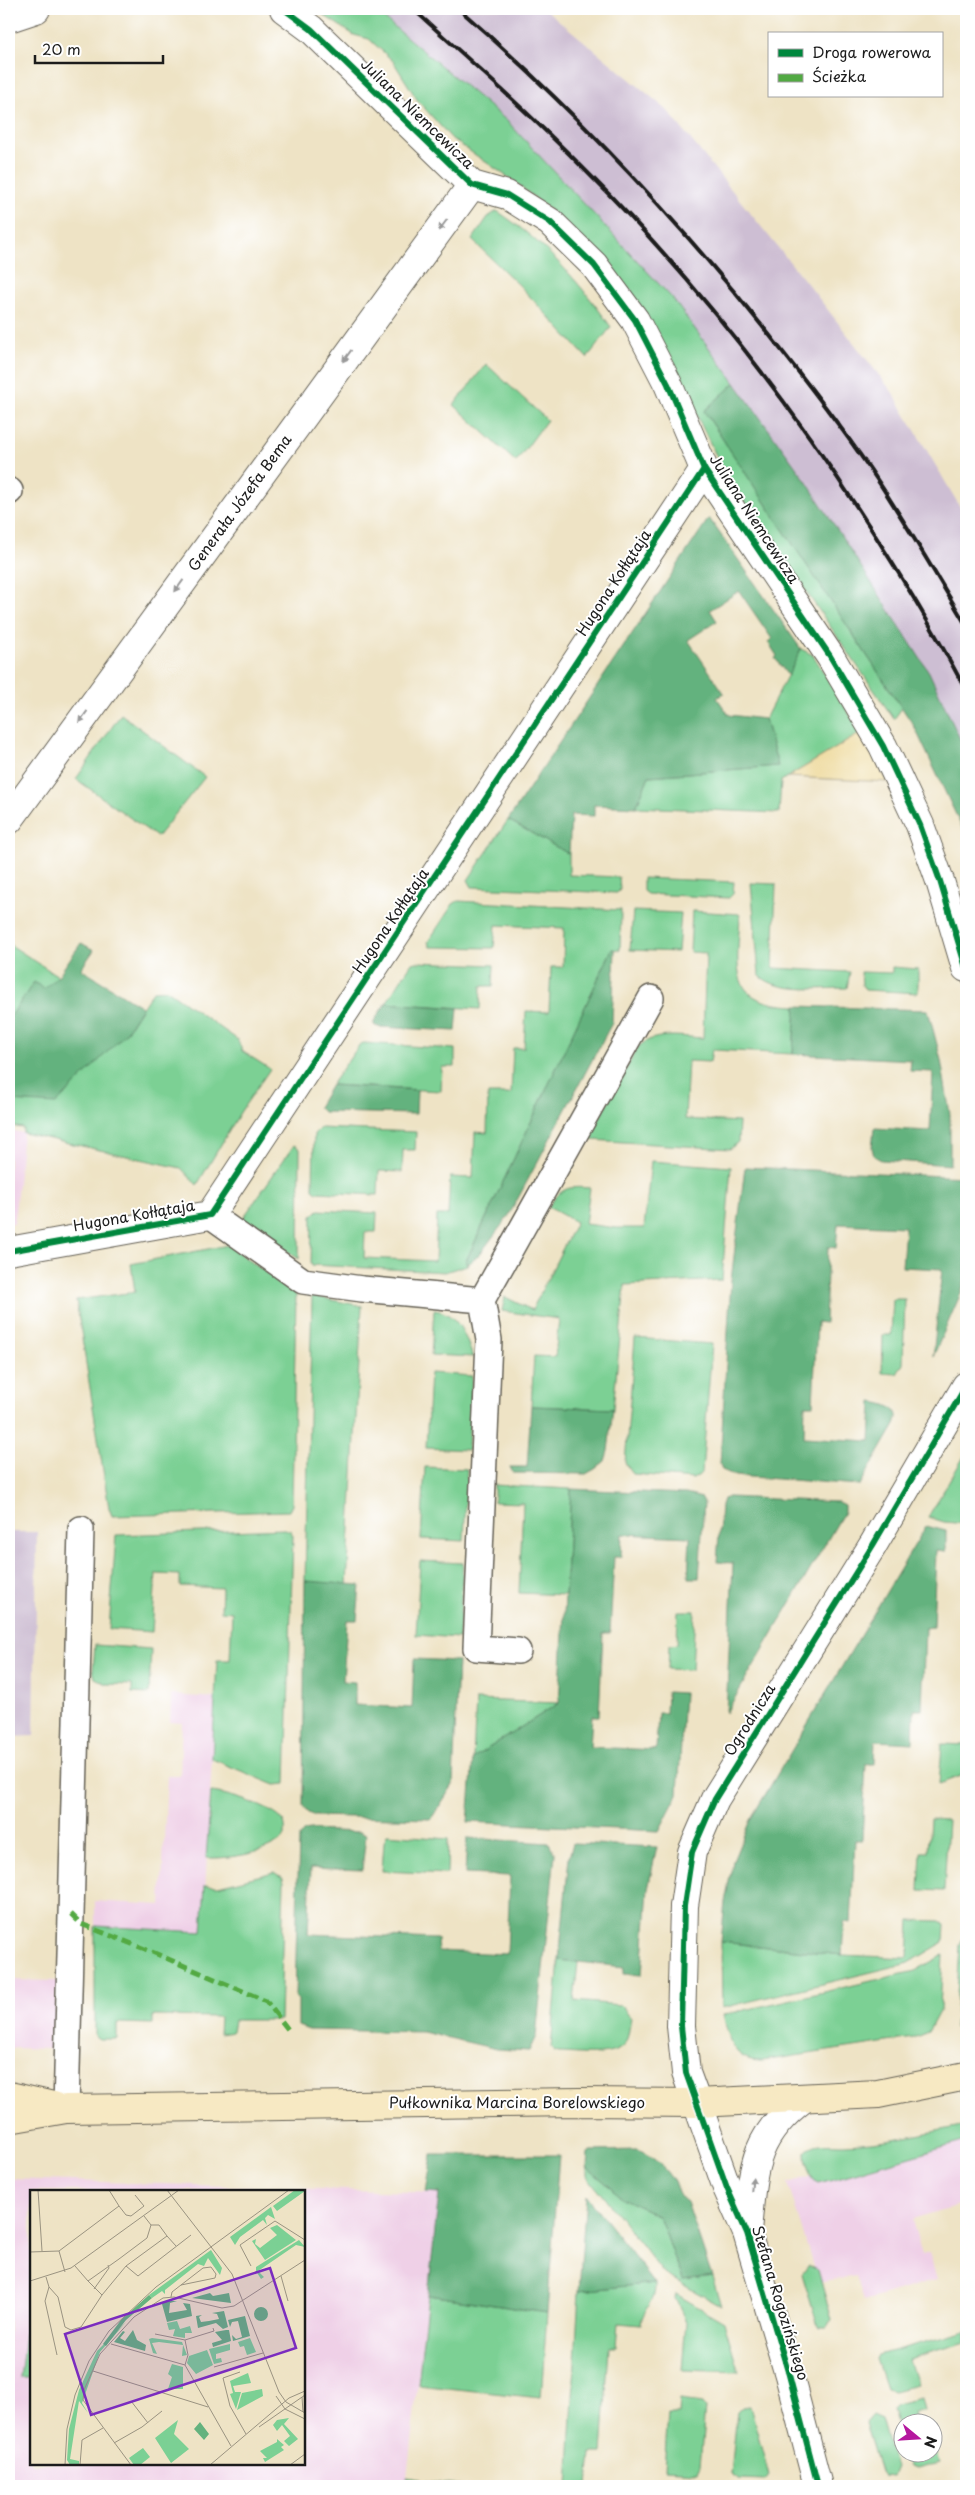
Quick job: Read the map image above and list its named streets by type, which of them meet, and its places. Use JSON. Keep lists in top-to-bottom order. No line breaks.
{"streets":{"main road":["Pułkownika Marcina Borelowskiego"],"street":["Juliana Niemcewicza","Generała Józefa Bema","Hugona Kołłątaja","Ogrodnicza","Stefana Rogozińskiego"]},"crossings":[["Juliana Niemcewicza","Generała Józefa Bema"],["Juliana Niemcewicza","Hugona Kołłątaja"],["Ogrodnicza","Pułkownika Marcina Borelowskiego"],["Ogrodnicza","Stefana Rogozińskiego"],["Pułkownika Marcina Borelowskiego","Stefana Rogozińskiego"]],"one_way":["Generała Józefa Bema"],"legend":["Droga rowerowa","Ścieżka"],"scale_bar":"20 m","north":"right"}
